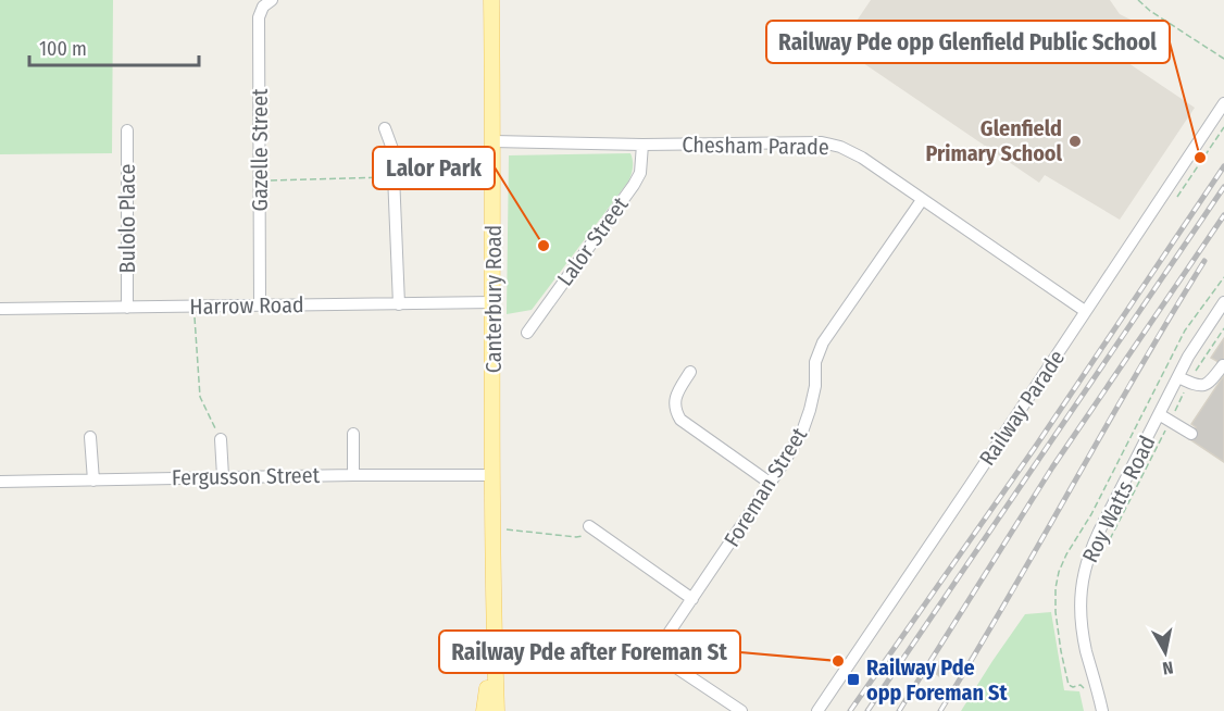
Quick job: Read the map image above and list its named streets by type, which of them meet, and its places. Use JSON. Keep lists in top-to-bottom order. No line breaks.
{"streets":{"main road":["Canterbury Road"],"street":["Chesham Parade","Gazelle Street","Bulolo Place","Lalor Street","Harrow Road","Railway Parade","Fergusson Street","Foreman Street","Roy Watts Road"]},"crossings":[["Chesham Parade","Lalor Street"],["Chesham Parade","Canterbury Road"],["Chesham Parade","Railway Parade"],["Chesham Parade","Foreman Street"],["Gazelle Street","Harrow Road"],["Bulolo Place","Harrow Road"],["Canterbury Road","Harrow Road"],["Canterbury Road","Fergusson Street"]],"places":{"other":["Glenfield Primary School","Railway Pde opp Glenfield Public School","Lalor Park","Railway Pde after Foreman St"],"transit":["Railway Pde opp Foreman St"]},"scale_bar":"100 m","north":"bottom"}
